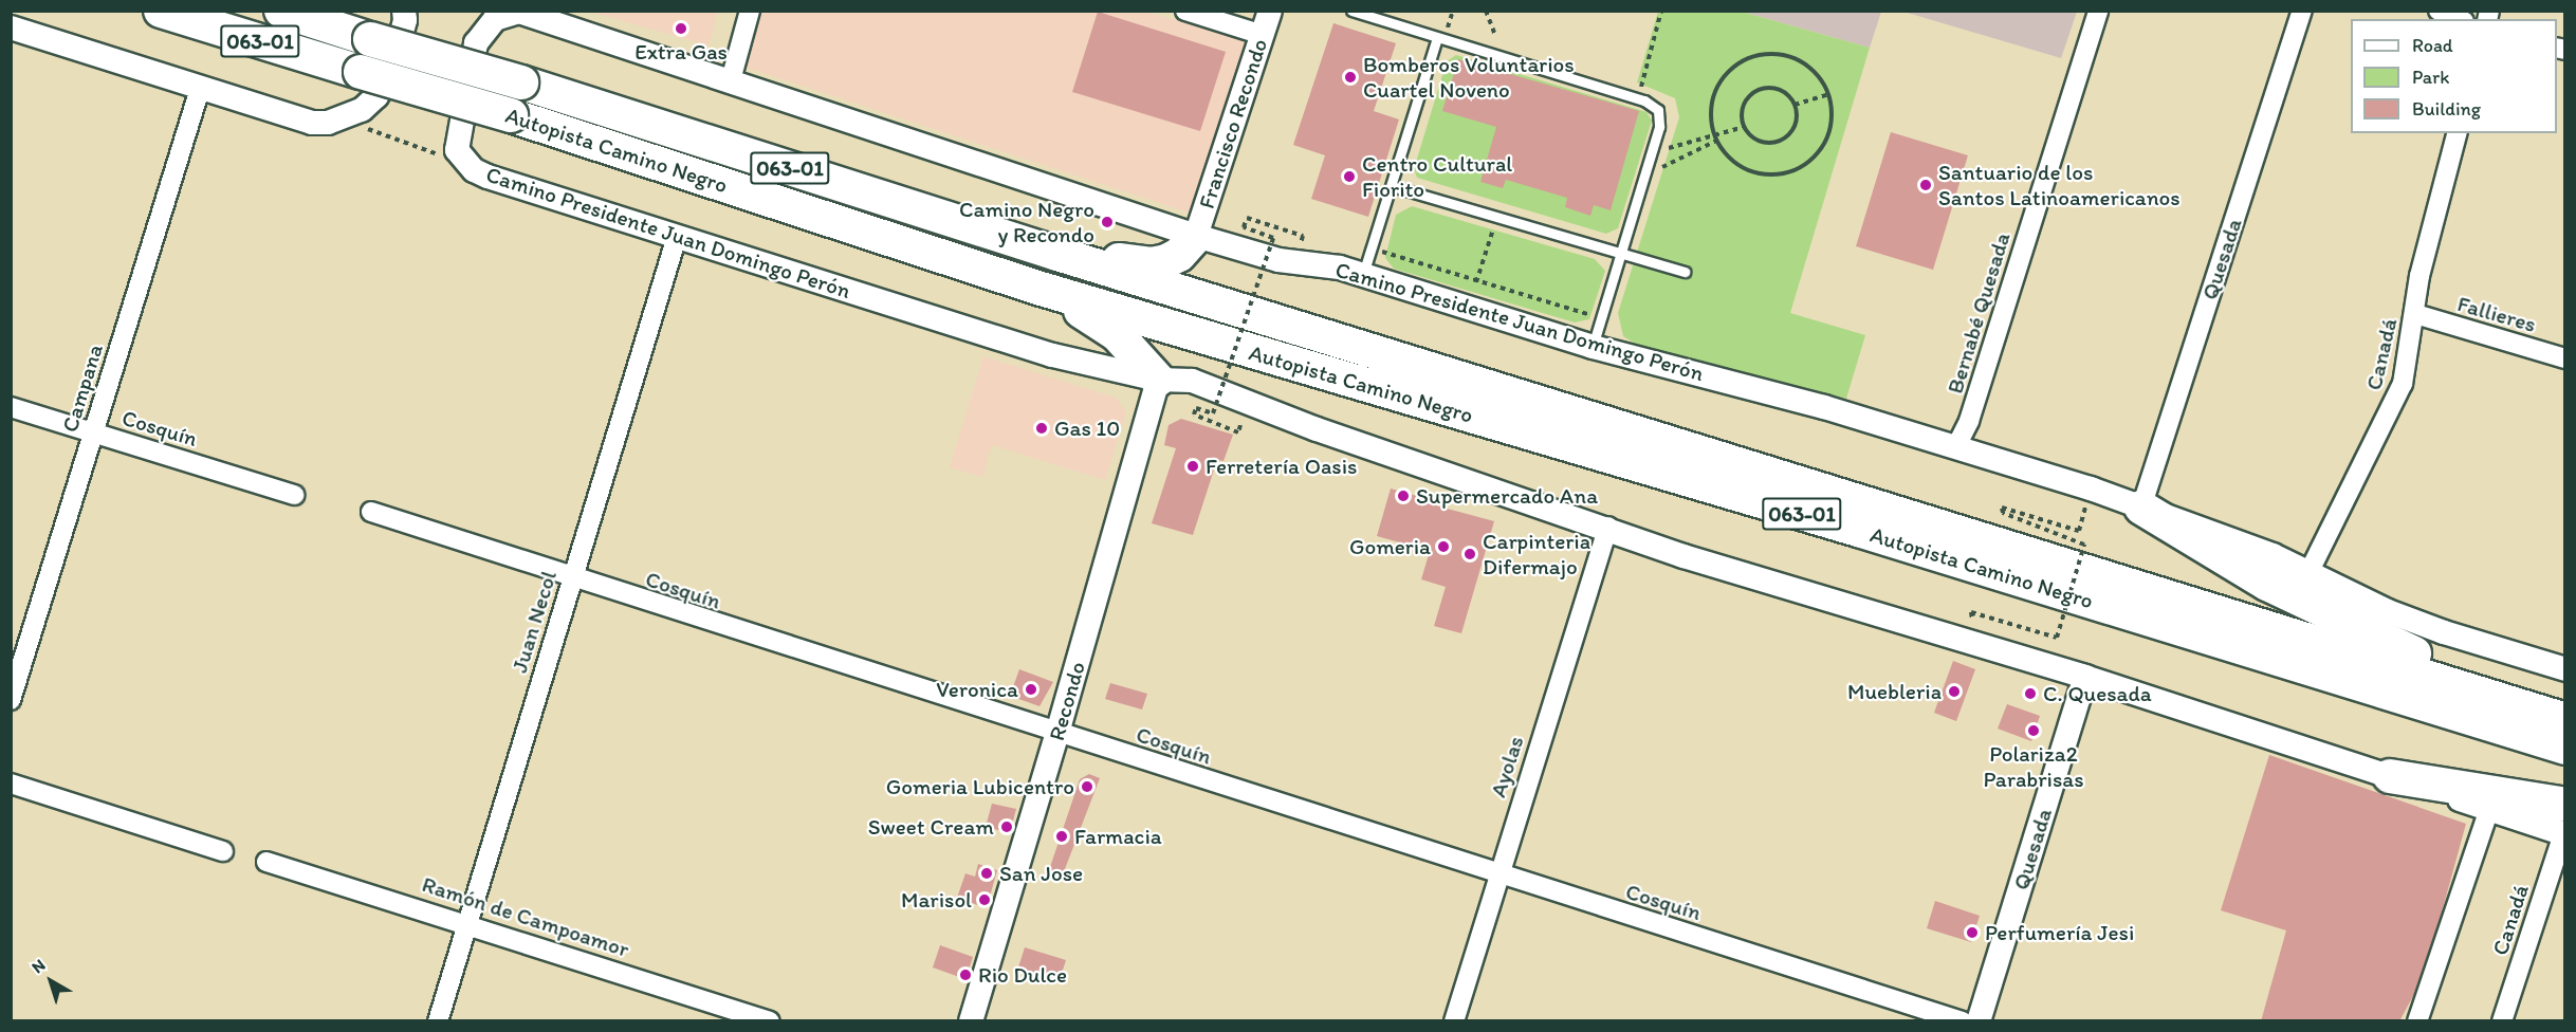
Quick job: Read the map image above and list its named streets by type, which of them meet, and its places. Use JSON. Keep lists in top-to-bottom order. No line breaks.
{"streets":{"highway":["063-01","Autopista Camino Negro"],"street":["Francisco Recondo","Camino Presidente Juan Domingo Perón","Quesada","Bernabé Quesada","Fallieres","Canadá","Campana","Cosquín","Juan Necol","Recondo","Ayolas","Ramón de Campoamor"]},"crossings":[["Francisco Recondo","Camino Presidente Juan Domingo Perón"],["Camino Presidente Juan Domingo Perón","Quesada"],["Camino Presidente Juan Domingo Perón","Bernabé Quesada"],["Camino Presidente Juan Domingo Perón","Canadá"],["Camino Presidente Juan Domingo Perón","Juan Necol"],["Camino Presidente Juan Domingo Perón","Recondo"],["Camino Presidente Juan Domingo Perón","Ayolas"],["Fallieres","Canadá"],["Campana","Cosquín"],["Cosquín","Juan Necol"],["Cosquín","Recondo"],["Cosquín","Ayolas"],["Juan Necol","Ramón de Campoamor"]],"places":["Extra Gas","Bomberos Voluntarios Cuartel Noveno","Centro Cultural Fiorito","Santuario de los Santos Latinoamericanos","Camino Negro y Recondo","Gas 10","Ferretería Oasis","Supermercado Ana","Gomeria","Carpinteria Difermajo","Veronica","Muebleria","C. Quesada","Polariza2 Parabrisas","Gomeria Lubicentro","Sweet Cream","Farmacia","San Jose","Marisol","Perfumería Jesi","Rio Dulce"],"legend":["Road","Park","Building"],"north":"top left"}
